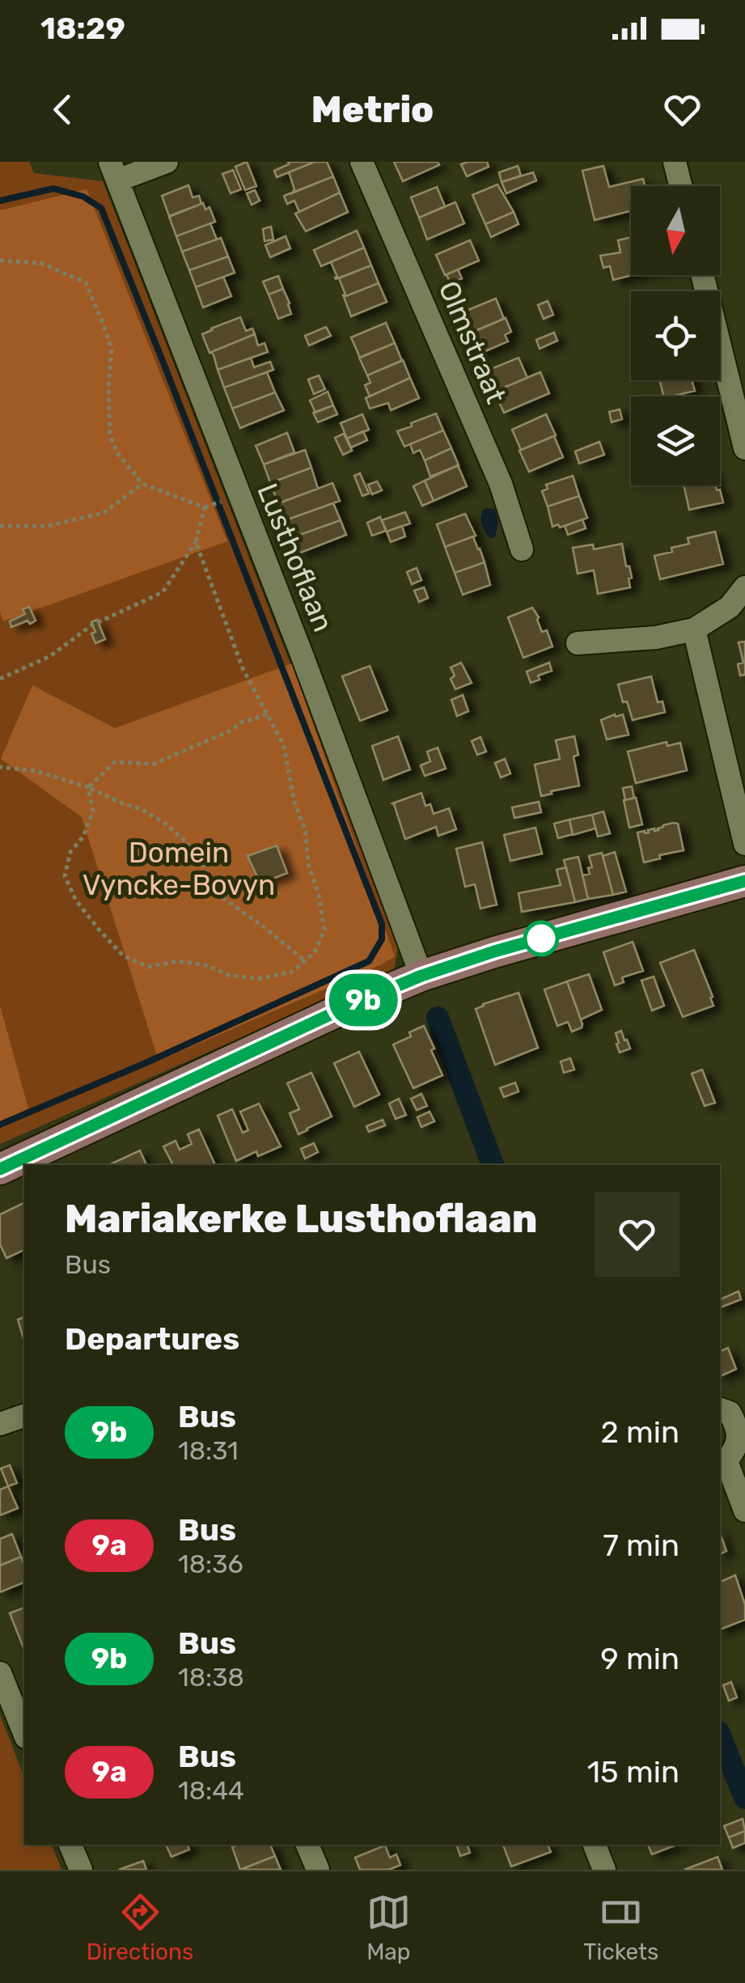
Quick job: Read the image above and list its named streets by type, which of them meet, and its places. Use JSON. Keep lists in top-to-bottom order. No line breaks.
{"streets":{"street":["Olmstraat","Lusthoflaan"]},"parks":["Domein Vyncke-Bovyn"],"lines":["bus line 9b"],"north":"bottom","page":{"status":"18:29","header":"Metrio","on_map":"9b","heading":[["Mariakerke Lusthoflaan","Bus"],"Departures"],"list":[{"mark":"9b","name":"Bus","note":"18:31","value":"2 min"},{"mark":"9a","name":"Bus","note":"18:36","value":"7 min"},{"mark":"9b","name":"Bus","note":"18:38","value":"9 min"},{"mark":"9a","name":"Bus","note":"18:44","value":"15 min"}],"tabs":["Directions","Map","Tickets"]}}
